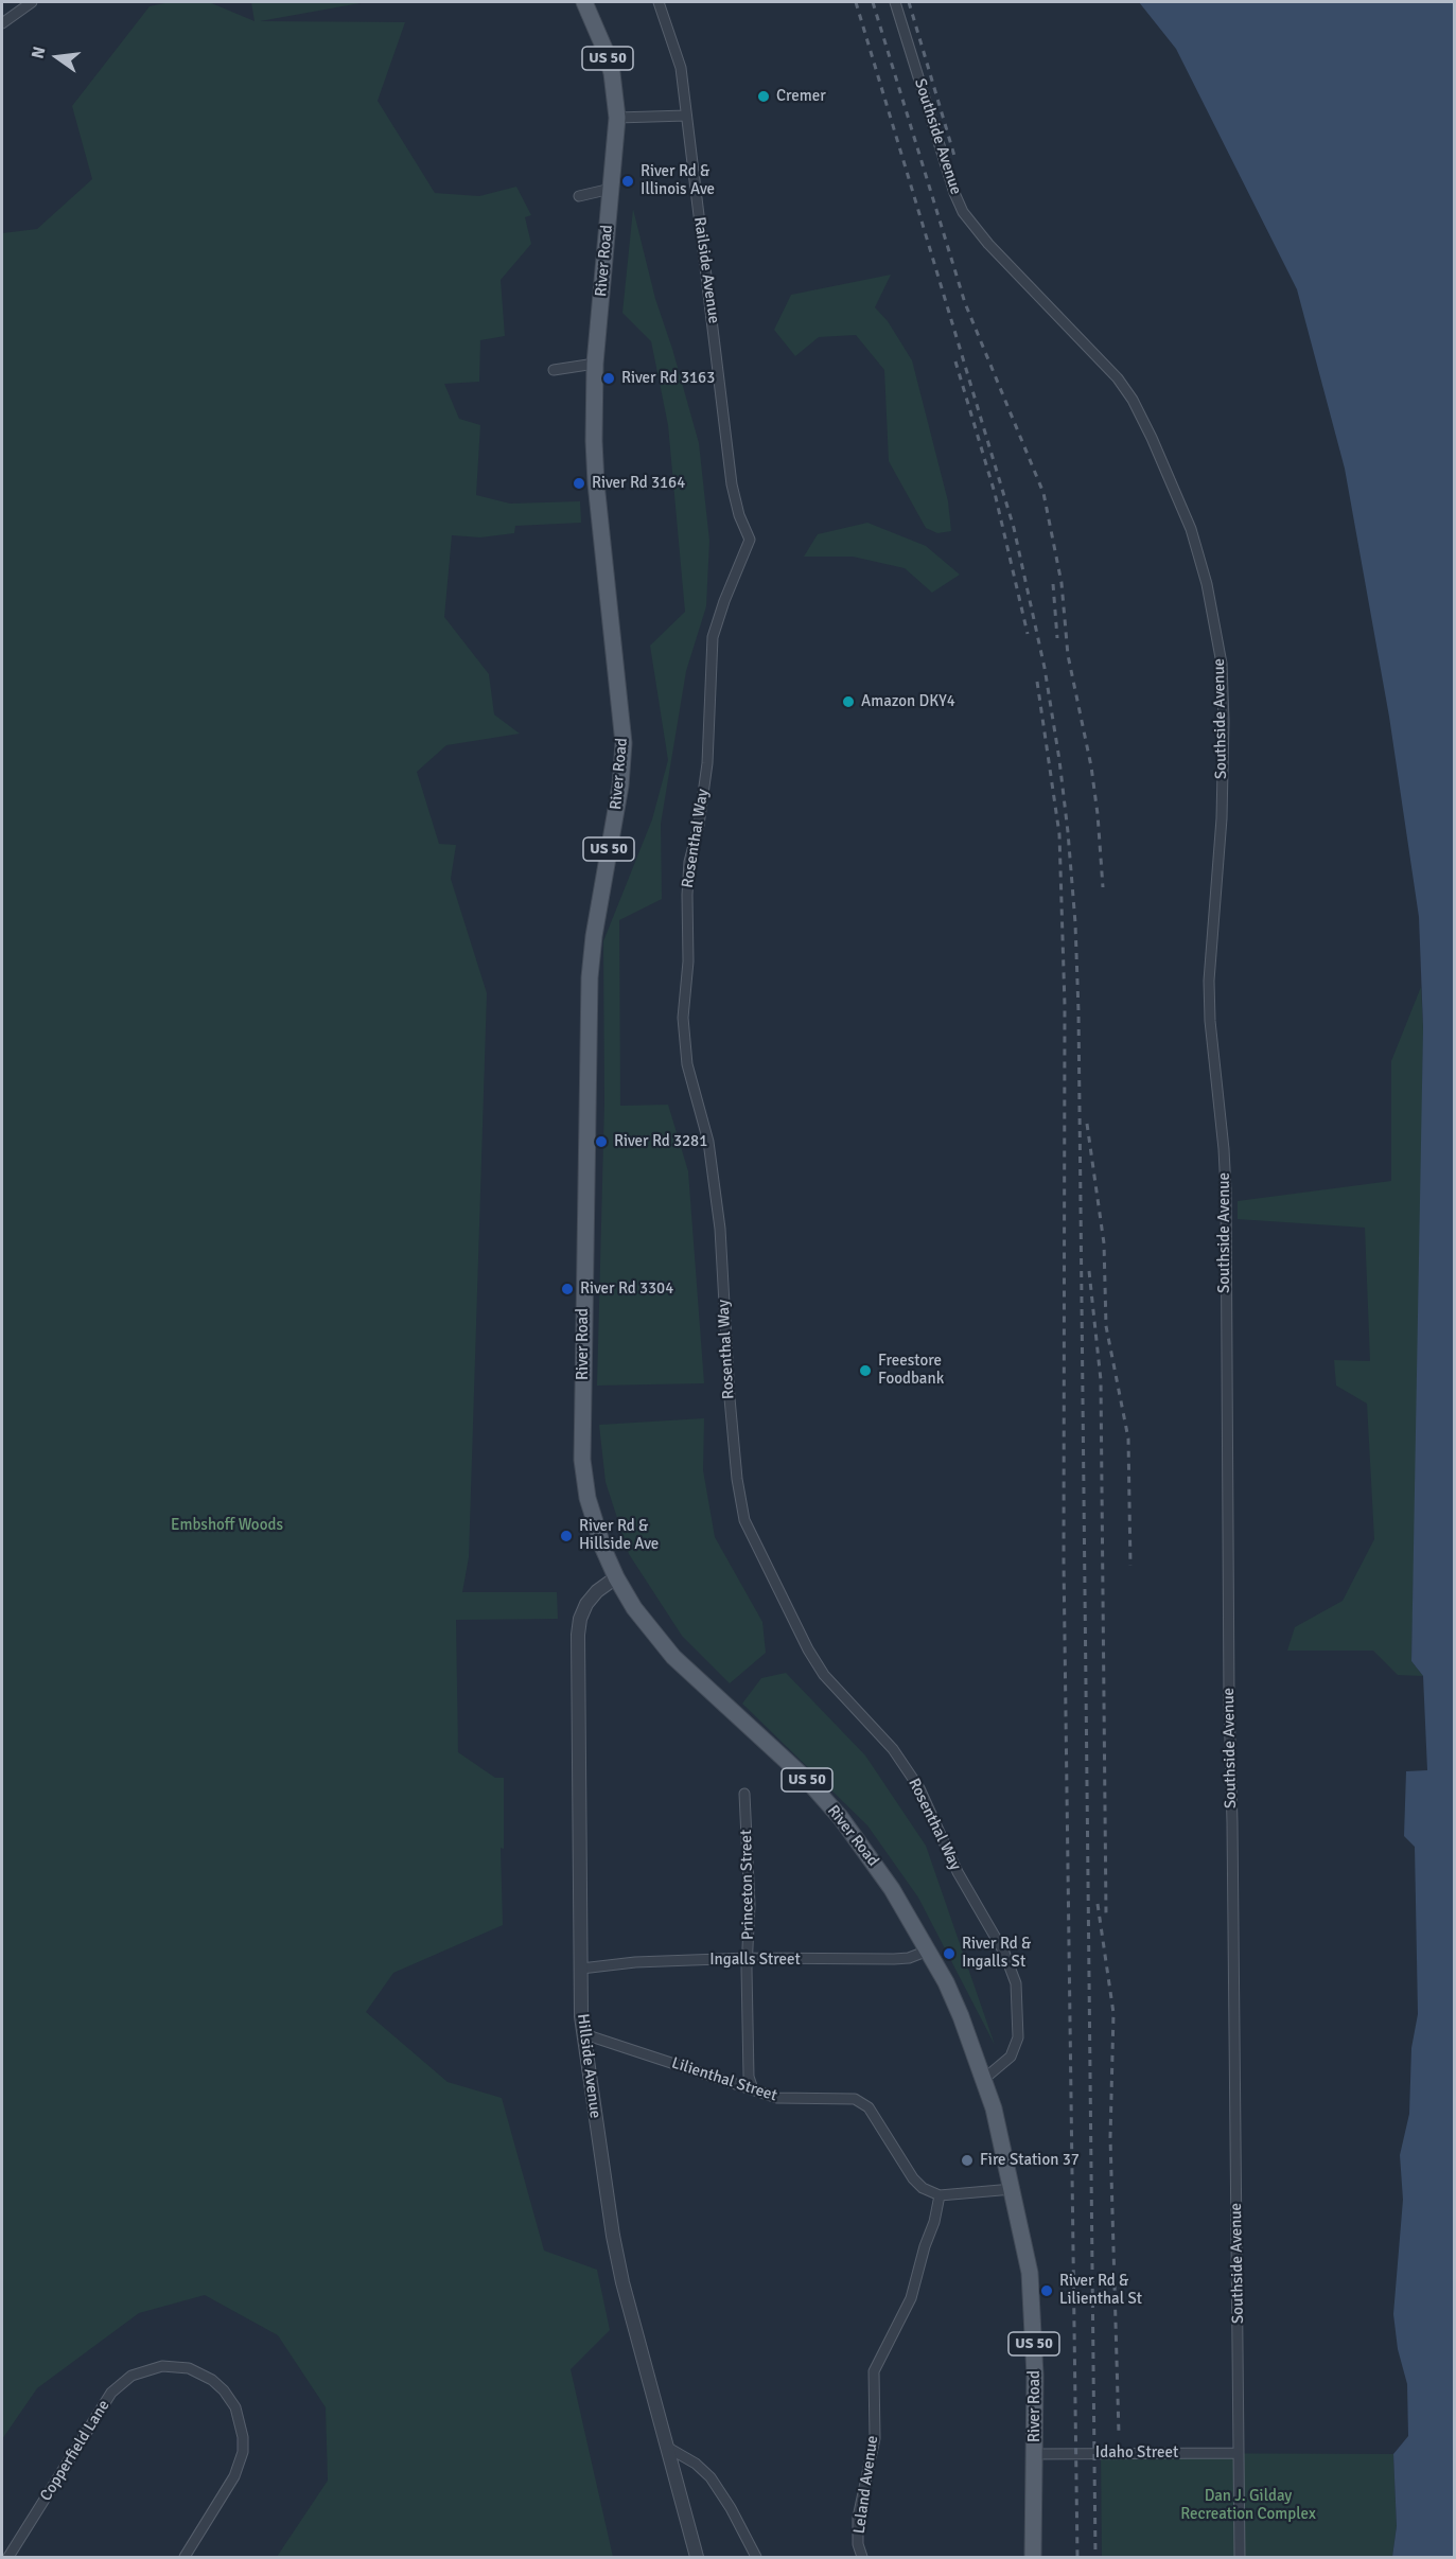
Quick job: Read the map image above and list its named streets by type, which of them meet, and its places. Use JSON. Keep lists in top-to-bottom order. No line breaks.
{"streets":{"main road":["US 50","River Road"],"street":["Southside Avenue","Railside Avenue","Rosenthal Way","Princeton Street","Ingalls Street","Hillside Avenue","Lilienthal Street","Copperfield Lane","Idaho Street","Leland Avenue"]},"crossings":[["Southside Avenue","Idaho Street"],["River Road","Rosenthal Way"],["River Road","Ingalls Street"],["River Road","Hillside Avenue"],["River Road","Idaho Street"],["Railside Avenue","Rosenthal Way"],["Princeton Street","Ingalls Street"],["Princeton Street","Lilienthal Street"],["Ingalls Street","Hillside Avenue"],["Hillside Avenue","Lilienthal Street"],["Lilienthal Street","Leland Avenue"]],"parks":["Embshoff Woods","Dan J. Gilday Recreation Complex"],"places":["Cremer","River Rd & Illinois Ave","River Rd 3163","River Rd 3164","Amazon DKY4","River Rd 3281","River Rd 3304","Freestore Foodbank","River Rd & Hillside Ave","River Rd & Ingalls St","Fire Station 37","River Rd & Lilienthal St"],"north":"left"}
